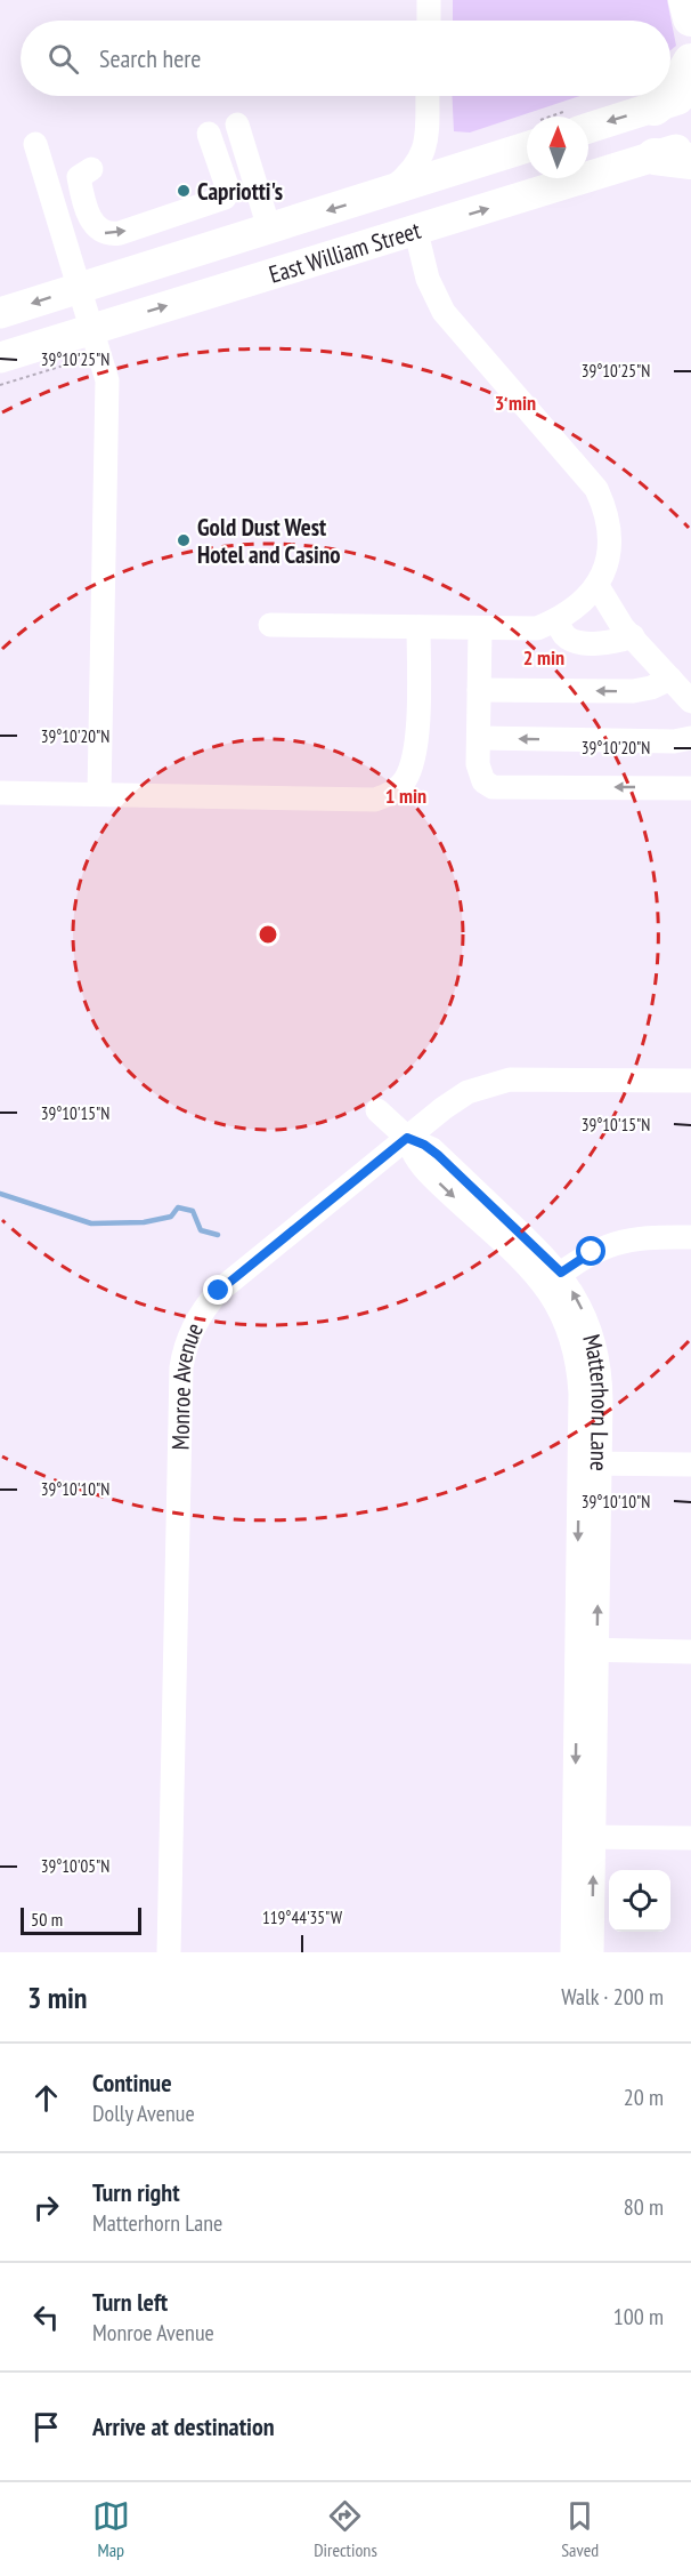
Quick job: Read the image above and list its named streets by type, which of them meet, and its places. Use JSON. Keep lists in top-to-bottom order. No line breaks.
{"streets":{"main road":["East William Street"],"street":["Monroe Avenue","Matterhorn Lane"]},"crossings":[["Monroe Avenue","Matterhorn Lane"]],"places":["Capriotti's","Gold Dust West Hotel and Casino"],"scale_bar":"50 m","north":"top","page":{"search":"Search here","scale":"50 m","heading":["3 min","Walk · 200 m"],"list":[["Continue","Dolly Avenue","20 m"],["Turn right","Matterhorn Lane","80 m"],["Turn left","Monroe Avenue","100 m"],"Arrive at destination"],"nav":["Map","Directions","Saved"]},"coordinates":["39°10'25\"N","39°10'20\"N","39°10'15\"N","39°10'10\"N","39°10'05\"N","119°44'35\"W"],"rings":["3 min","2 min","1 min"]}
